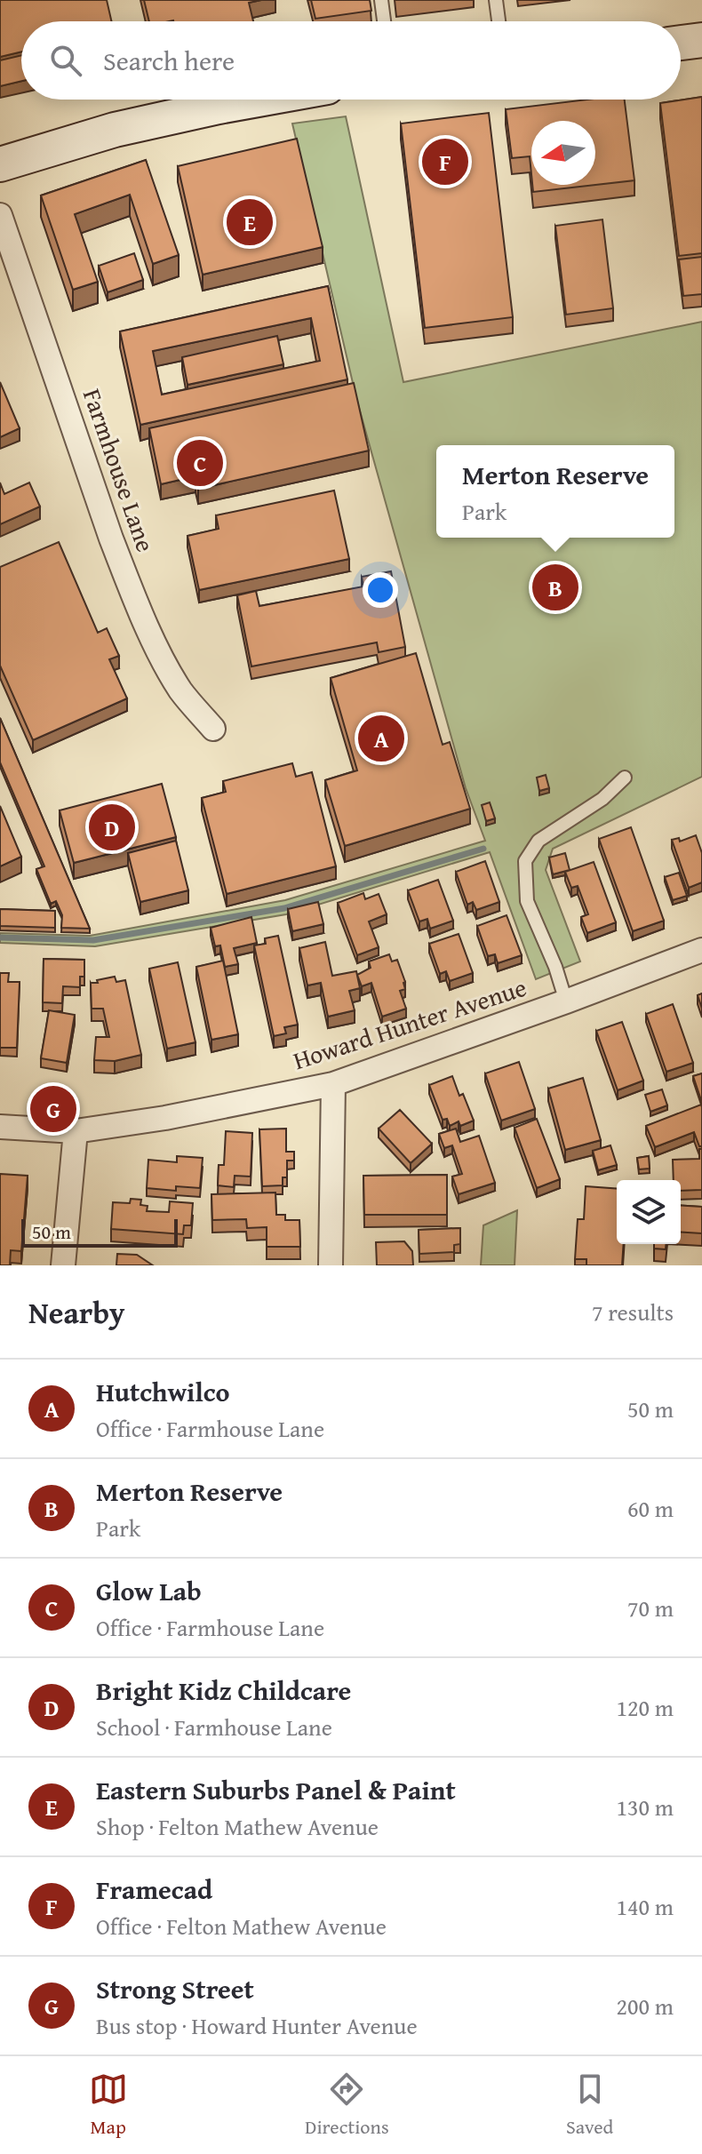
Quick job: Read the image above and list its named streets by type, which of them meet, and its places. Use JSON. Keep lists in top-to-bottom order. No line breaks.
{"streets":{"street":["Farmhouse Lane","Howard Hunter Avenue"]},"scale_bar":"50 m","north":"left","page":{"search":"Search here","pins":["F","E","C","B","A","D","G"],"popup":["Merton Reserve","Park"],"scale":"50 m","heading":["Nearby","7 results"],"list":[{"mark":"A","name":"Hutchwilco","note":"Office · Farmhouse Lane","value":"50 m"},{"mark":"B","name":"Merton Reserve","note":"Park","value":"60 m"},{"mark":"C","name":"Glow Lab","note":"Office · Farmhouse Lane","value":"70 m"},{"mark":"D","name":"Bright Kidz Childcare","note":"School · Farmhouse Lane","value":"120 m"},{"mark":"E","name":"Eastern Suburbs Panel & Paint","note":"Shop · Felton Mathew Avenue","value":"130 m"},{"mark":"F","name":"Framecad","note":"Office · Felton Mathew Avenue","value":"140 m"},{"mark":"G","name":"Strong Street","note":"Bus stop · Howard Hunter Avenue","value":"200 m"}],"nav":["Map","Directions","Saved"]}}
